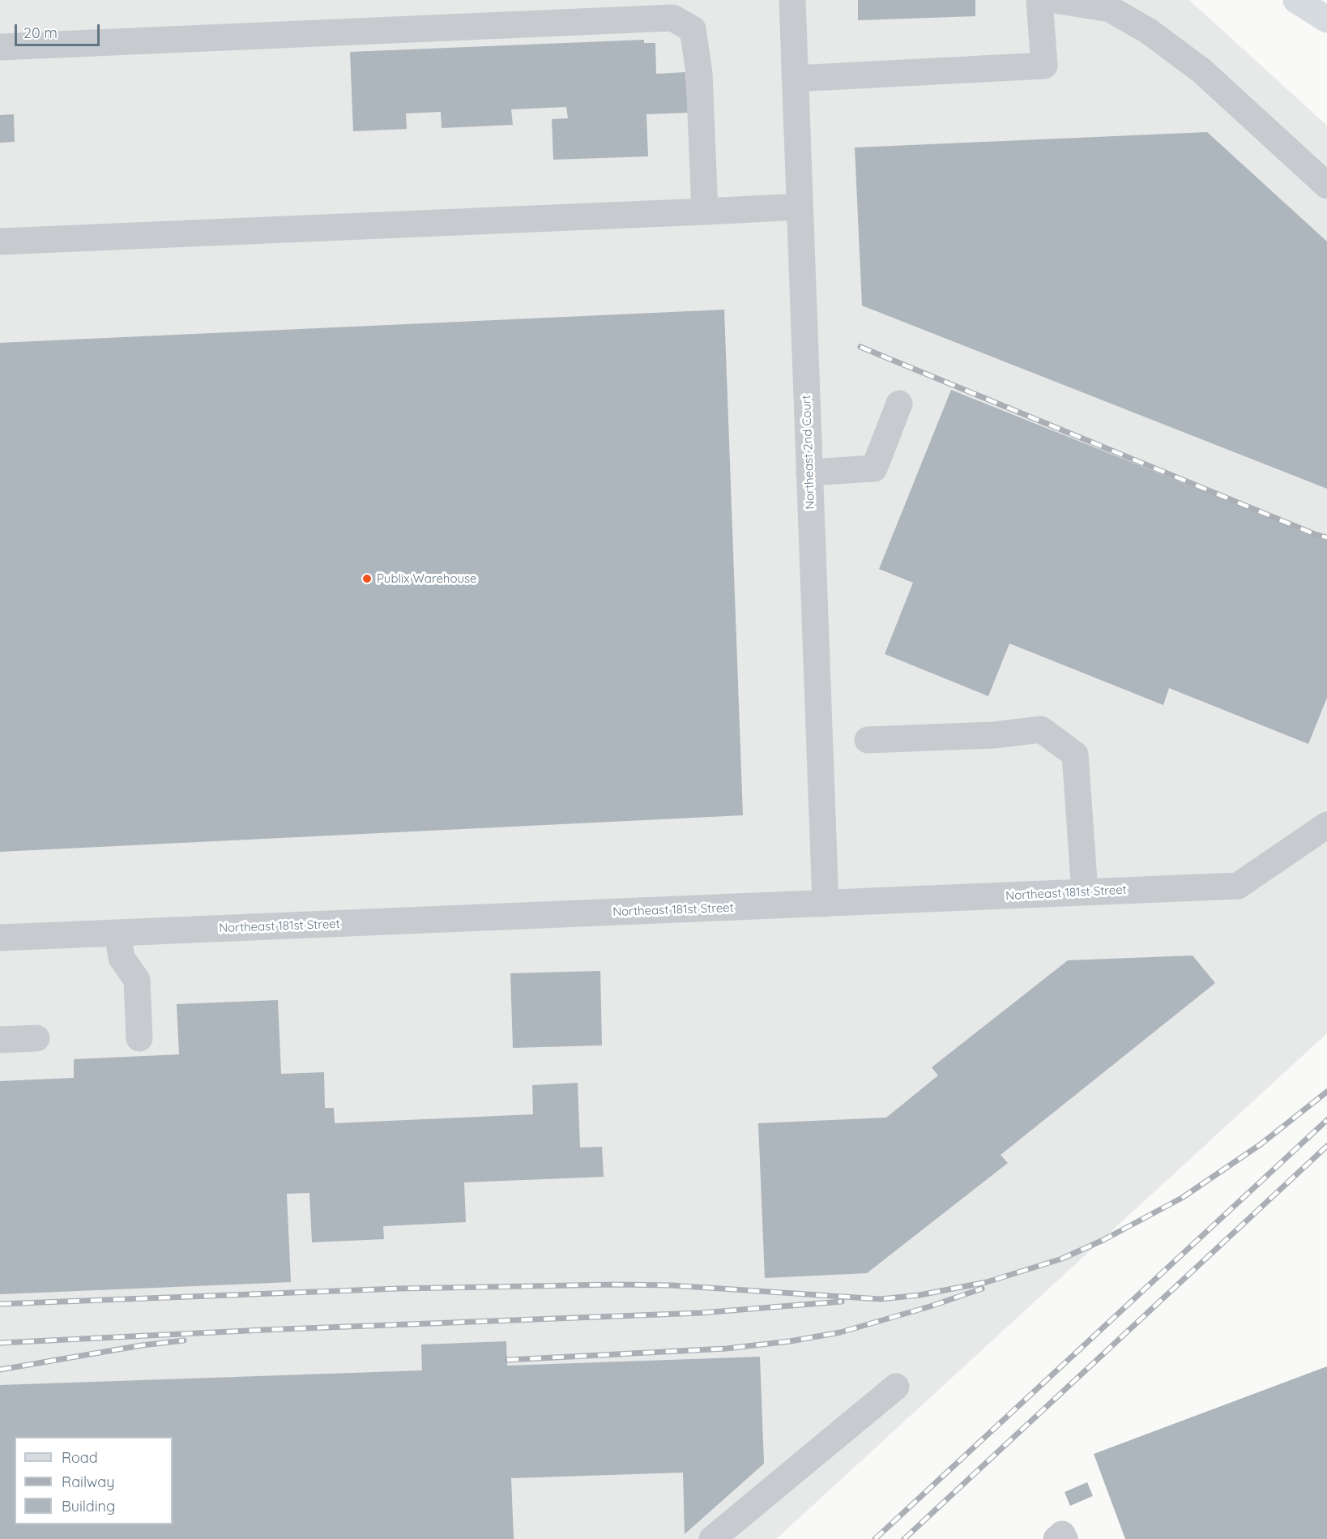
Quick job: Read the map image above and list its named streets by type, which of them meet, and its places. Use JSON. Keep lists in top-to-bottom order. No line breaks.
{"streets":{"street":["Northeast 2nd Court","Northeast 181st Street"]},"crossings":[["Northeast 2nd Court","Northeast 181st Street"]],"places":["Publix Warehouse"],"legend":["Road","Railway","Building"],"scale_bar":"20 m"}
